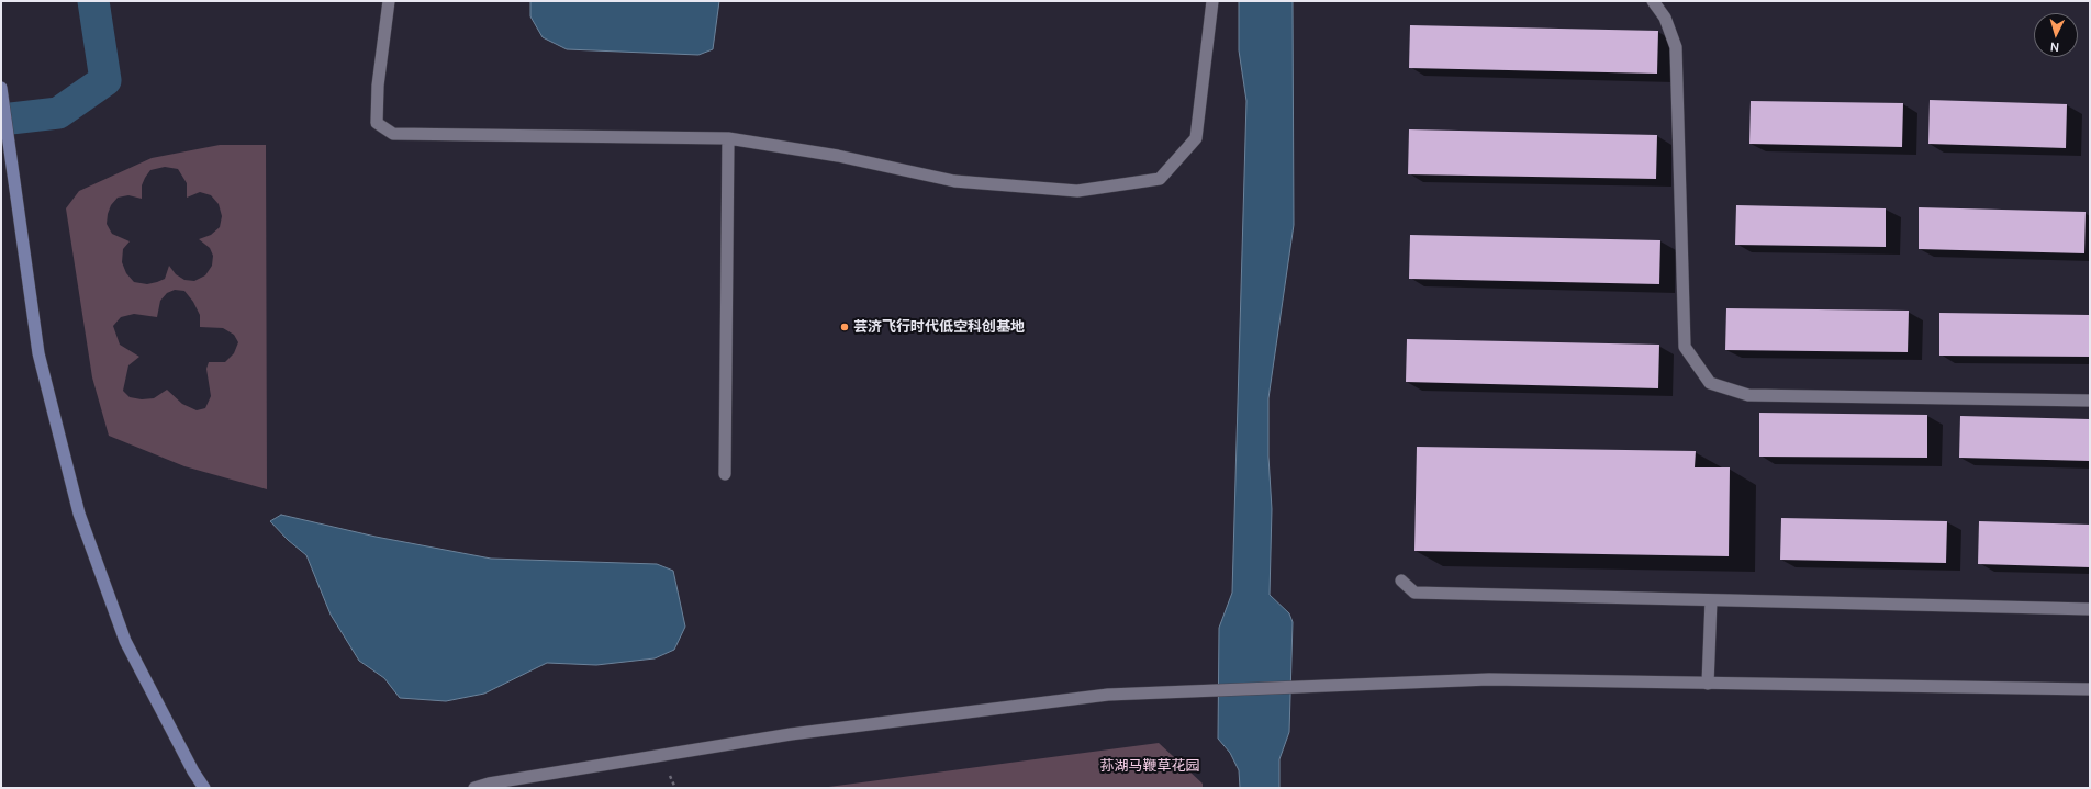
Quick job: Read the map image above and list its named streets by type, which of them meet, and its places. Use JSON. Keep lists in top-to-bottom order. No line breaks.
{"parks":["荪湖马鞭草花园"],"places":["芸济飞行时代低空科创基地"],"north":"bottom"}
